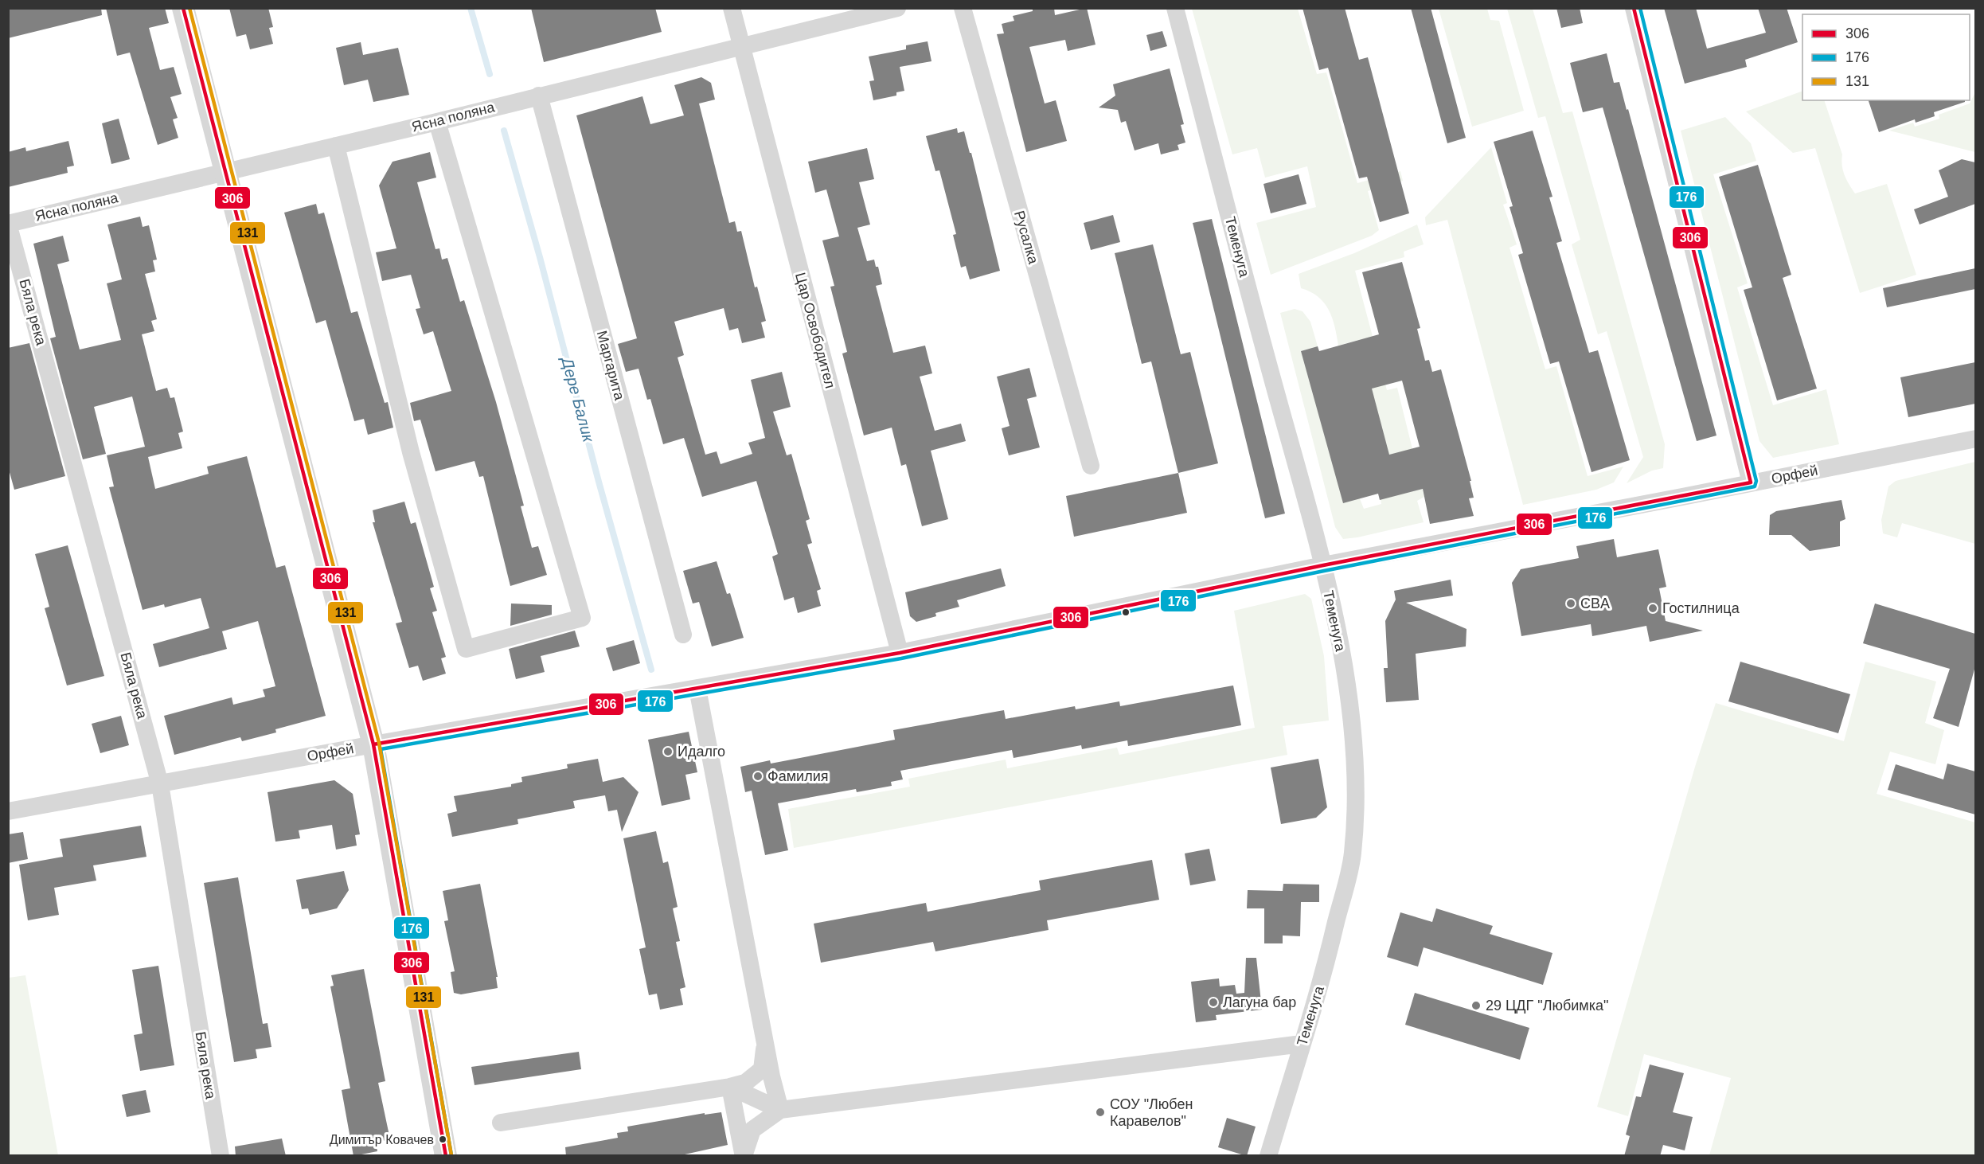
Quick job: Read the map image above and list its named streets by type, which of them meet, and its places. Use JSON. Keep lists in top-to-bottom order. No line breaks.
{"streets":{"street":["Ясна поляна","Русалка","Теменуга","Бяла река","Цар Освободител","Маргарита","Орфей"]},"crossings":[["Ясна поляна","Бяла река"],["Ясна поляна","Цар Освободител"],["Ясна поляна","Маргарита"],["Теменуга","Орфей"],["Бяла река","Орфей"],["Цар Освободител","Орфей"]],"water":["Дере Балик"],"places":["CBA","Гостилница","Идалго","Фамилия","Лагуна бар","29 ЦДГ \"Любимка\"","СОУ \"Любен Каравелов\"","Димитър Ковачев"],"lines":["transit line 306","transit line 176","transit line 131"],"legend":["306","176","131"]}
